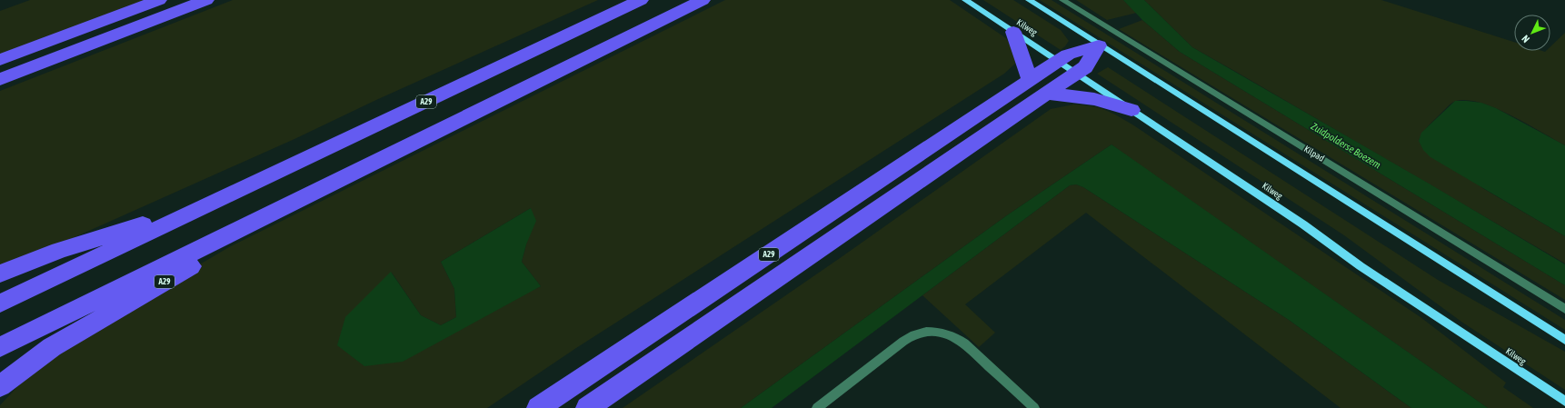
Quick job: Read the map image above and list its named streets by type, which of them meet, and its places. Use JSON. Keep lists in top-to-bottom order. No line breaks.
{"streets":{"highway":["A29"],"main road":["Kilweg"],"street":["Kilpad"]},"crossings":[["Kilweg","A29"]],"water":["Zuidpolderse Boezem"],"north":"bottom left"}
